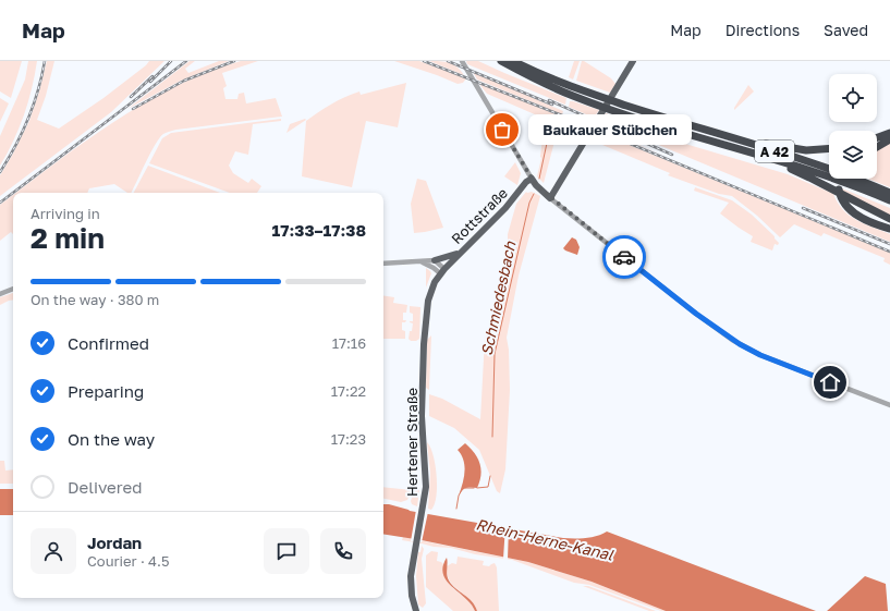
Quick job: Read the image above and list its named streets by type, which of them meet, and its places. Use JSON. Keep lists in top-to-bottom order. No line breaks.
{"streets":{"highway":["A 42"],"main road":["Rottstraße","Hertener Straße"]},"crossings":[["Rottstraße","Hertener Straße"]],"water":["Schmiedesbach","Rhein-Herne-Kanal"],"places":["Baukauer Stübchen"],"page":{"header":"Map","nav":["Map","Directions","Saved"],"bubble":"Baukauer Stübchen","heading":["2 min","Arriving in","17:33–17:38"],"panel":["Jordan","Courier · 4.5"],"bar":"On the way · 380 m","list":[["Confirmed","17:16"],["Preparing","17:22"],["On the way","17:23"],"Delivered"]}}
